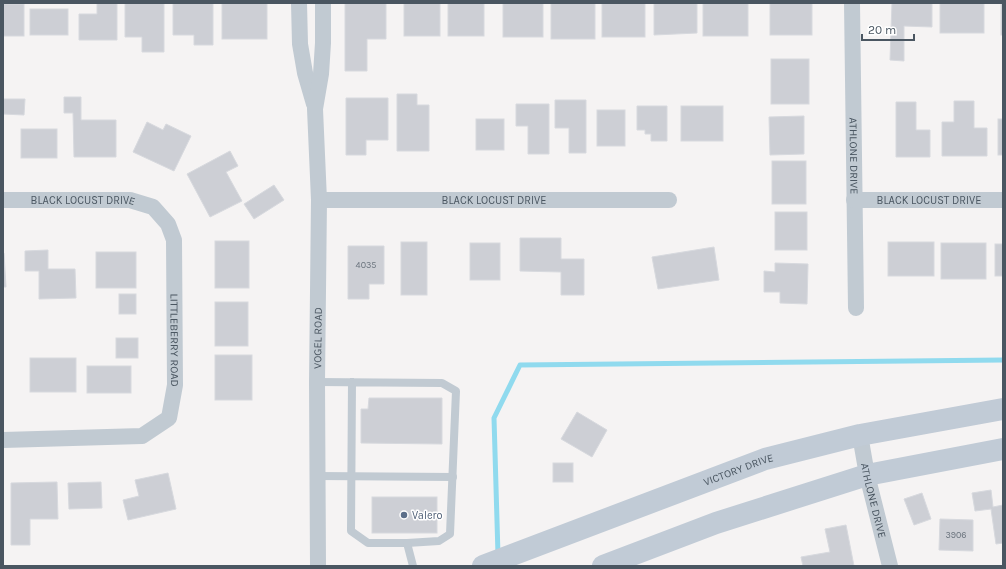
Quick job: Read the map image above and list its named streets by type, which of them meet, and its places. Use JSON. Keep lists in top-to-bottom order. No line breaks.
{"streets":{"main road":["VICTORY DRIVE"],"street":["ATHLONE DRIVE","BLACK LOCUST DRIVE","VOGEL ROAD","LITTLEBERRY ROAD"]},"crossings":[["ATHLONE DRIVE","BLACK LOCUST DRIVE"],["ATHLONE DRIVE","VICTORY DRIVE"],["BLACK LOCUST DRIVE","VOGEL ROAD"],["BLACK LOCUST DRIVE","LITTLEBERRY ROAD"]],"places":["Valero"],"house_numbers":["4035","3906"],"scale_bar":"20 m"}
